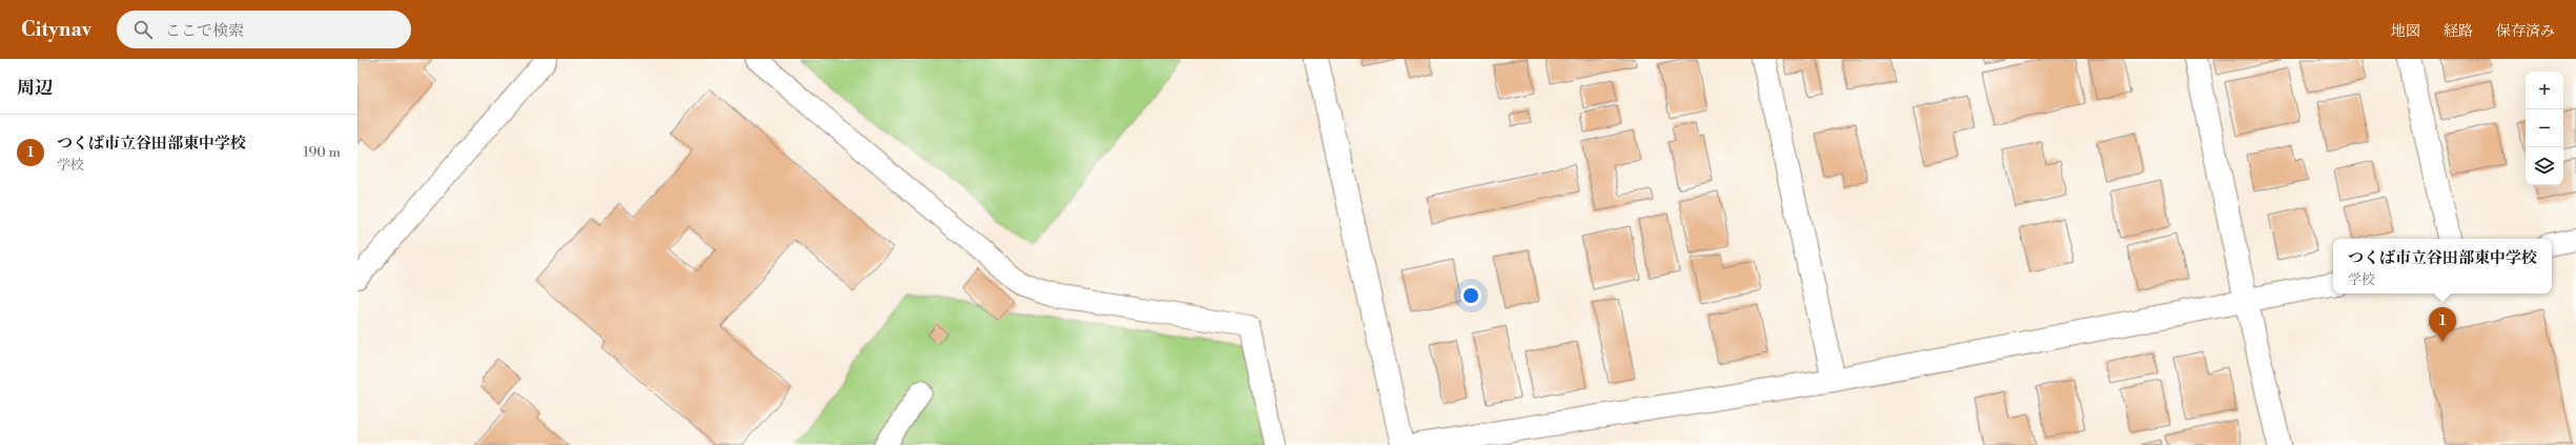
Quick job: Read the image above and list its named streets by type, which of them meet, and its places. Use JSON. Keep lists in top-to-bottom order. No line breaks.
{"page":{"header":"Citynav","search":"ここで検索","nav":["地図","経路","保存済み"],"heading":"周辺","map_buttons":["+","−"],"list":[{"mark":"1","name":"つくば市立谷田部東中学校","note":"学校","value":"190 m"}],"popup":["つくば市立谷田部東中学校","学校"],"pins":"1"}}
